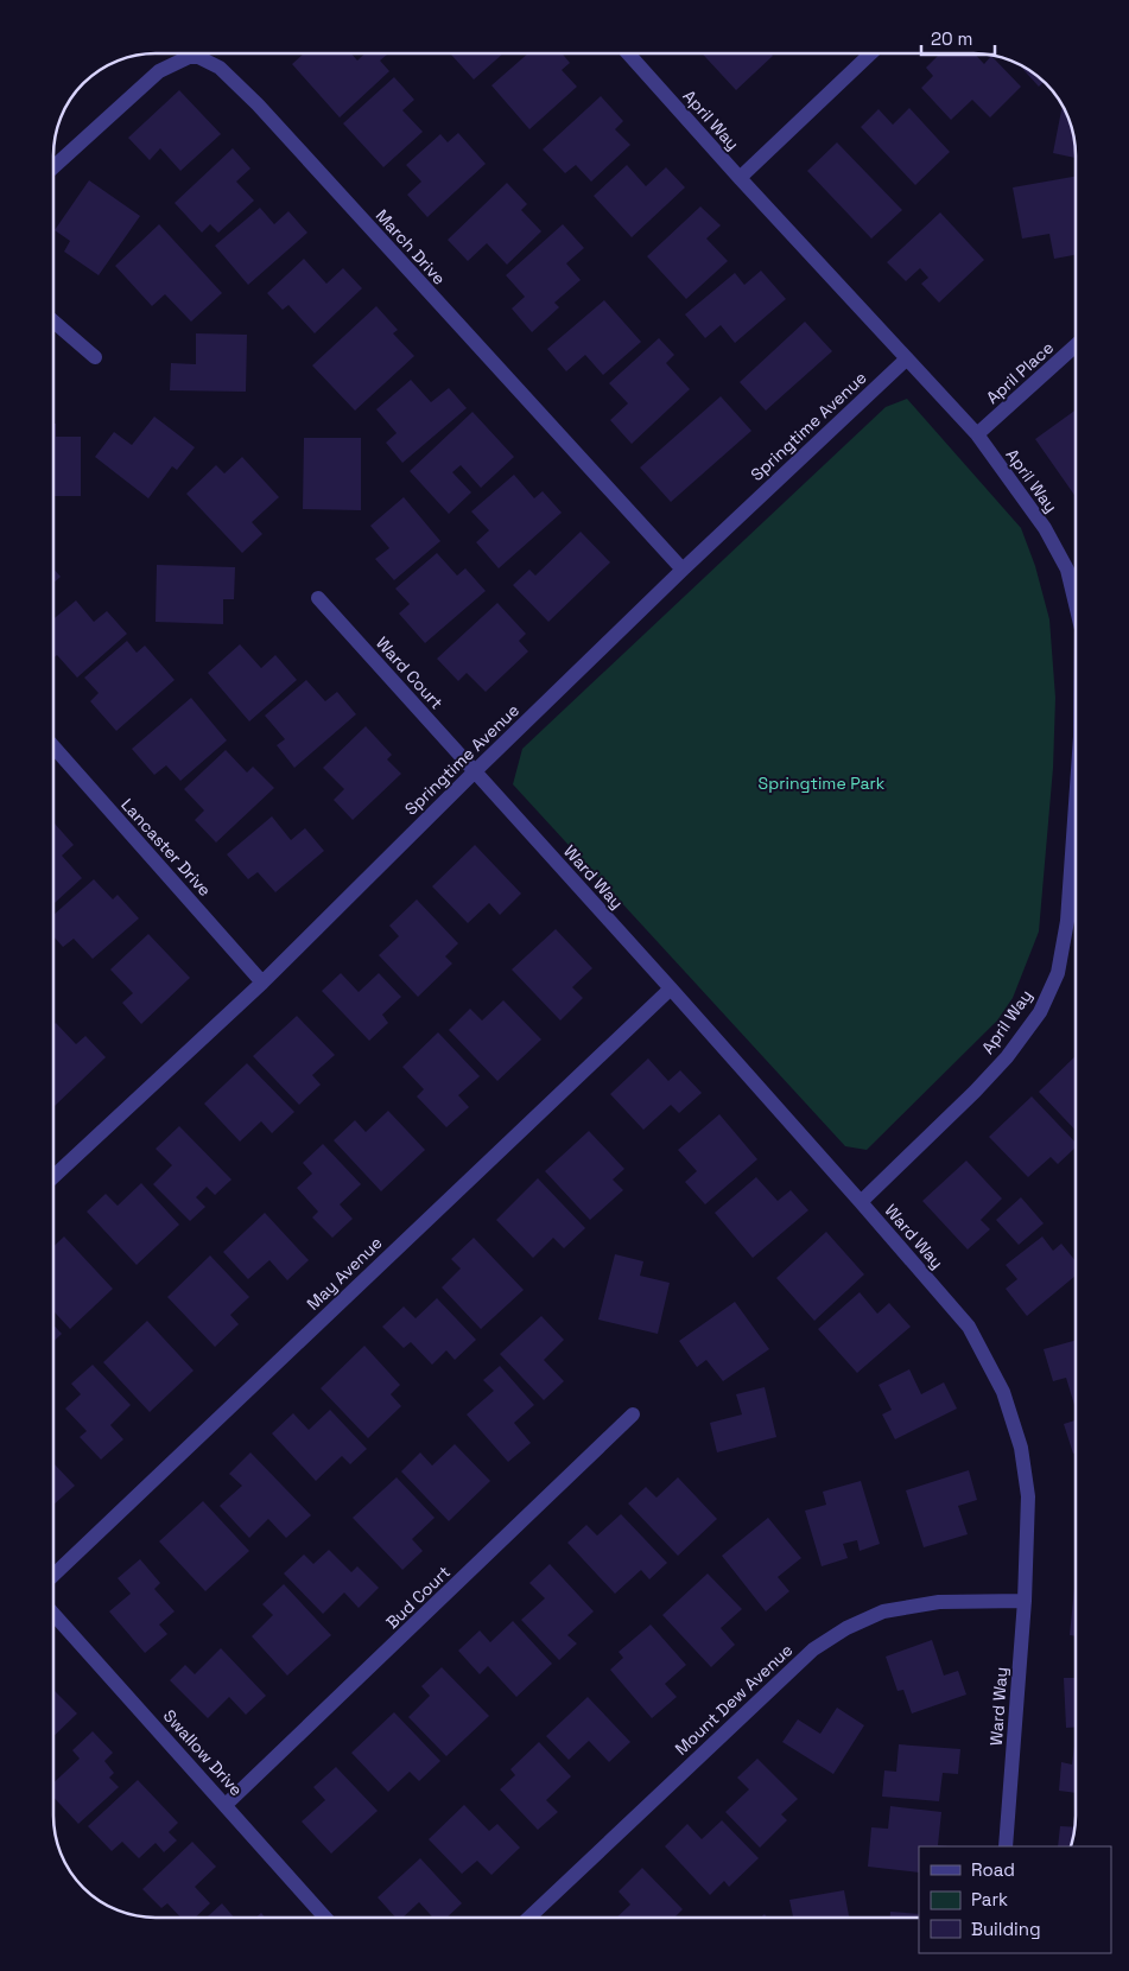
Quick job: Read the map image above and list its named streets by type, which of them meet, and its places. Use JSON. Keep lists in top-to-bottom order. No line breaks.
{"streets":{"street":["April Way","March Drive","April Place","Springtime Avenue","Ward Court","Lancaster Drive","Ward Way","May Avenue","Bud Court","Mount Dew Avenue","Swallow Drive"]},"crossings":[["April Way","April Place"],["April Way","Springtime Avenue"],["April Way","Ward Way"],["March Drive","Springtime Avenue"],["Springtime Avenue","Ward Court"],["Springtime Avenue","Lancaster Drive"],["Springtime Avenue","Ward Way"],["Ward Court","Ward Way"],["Ward Way","May Avenue"],["Ward Way","Mount Dew Avenue"],["Bud Court","Swallow Drive"]],"parks":["Springtime Park"],"legend":["Road","Park","Building"],"scale_bar":"20 m"}
